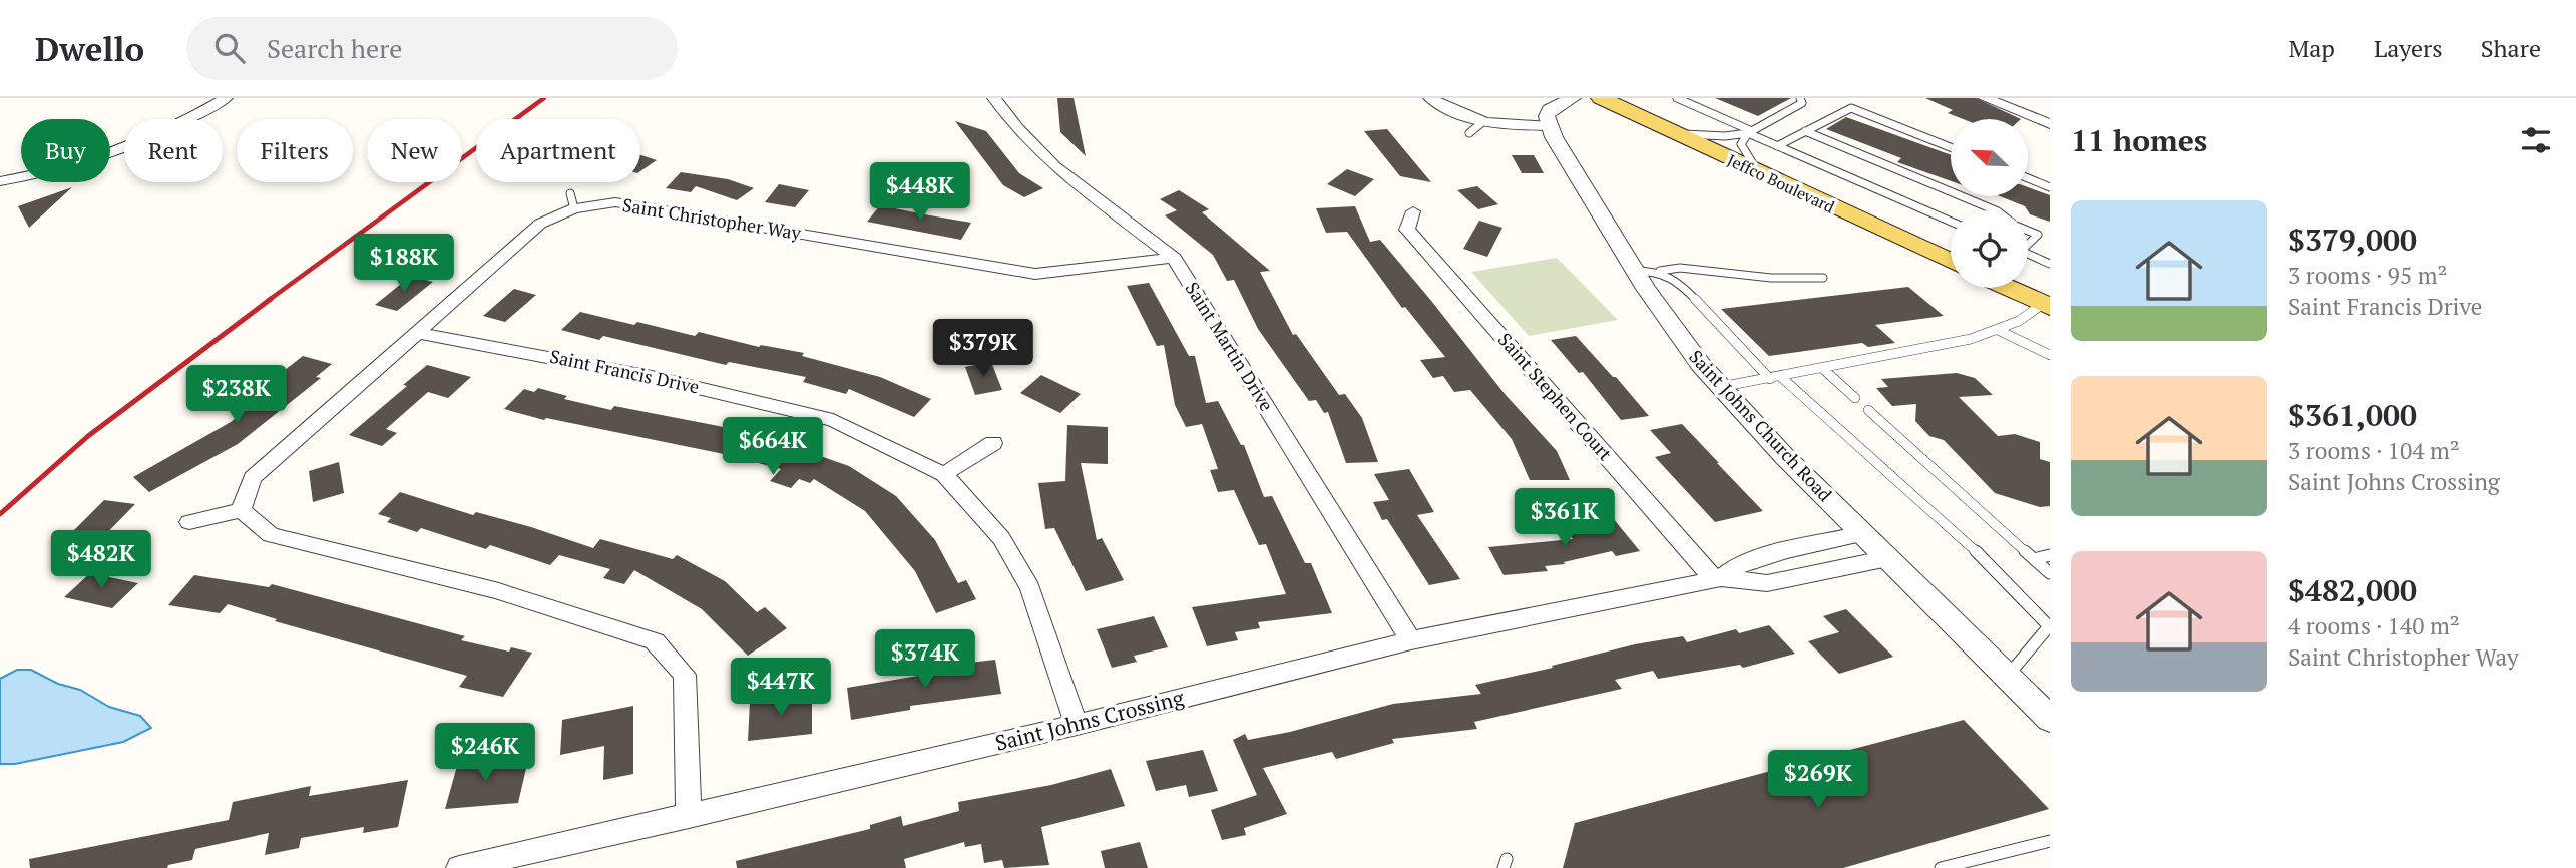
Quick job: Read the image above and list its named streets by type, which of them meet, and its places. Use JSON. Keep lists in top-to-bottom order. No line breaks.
{"streets":{"main road":["Jeffco Boulevard"],"street":["Saint Christopher Way","Saint Martin Drive","Saint Francis Drive","Saint Stephen Court","Saint Johns Church Road","Saint Johns Crossing"]},"crossings":[["Saint Christopher Way","Saint Martin Drive"],["Saint Christopher Way","Saint Francis Drive"],["Saint Martin Drive","Saint Johns Crossing"],["Saint Francis Drive","Saint Johns Crossing"],["Saint Stephen Court","Saint Johns Crossing"],["Saint Johns Church Road","Saint Johns Crossing"]],"north":"top left","page":{"header":"Dwello","search":"Search here","nav":["Map","Layers","Share"],"heading":"11 homes","chip":["Buy","Rent","Filters","New","Apartment"],"price":["$448K","$188K","$379K","$238K","$664K","$361K","$482K","$374K","$447K","$246K","$269K"],"list":[{"name":"$379,000","note":"3 rooms · 95 m² · Saint Francis Drive"},{"name":"$361,000","note":"3 rooms · 104 m² · Saint Johns Crossing"},{"name":"$482,000","note":"4 rooms · 140 m² · Saint Christopher Way"}]}}
